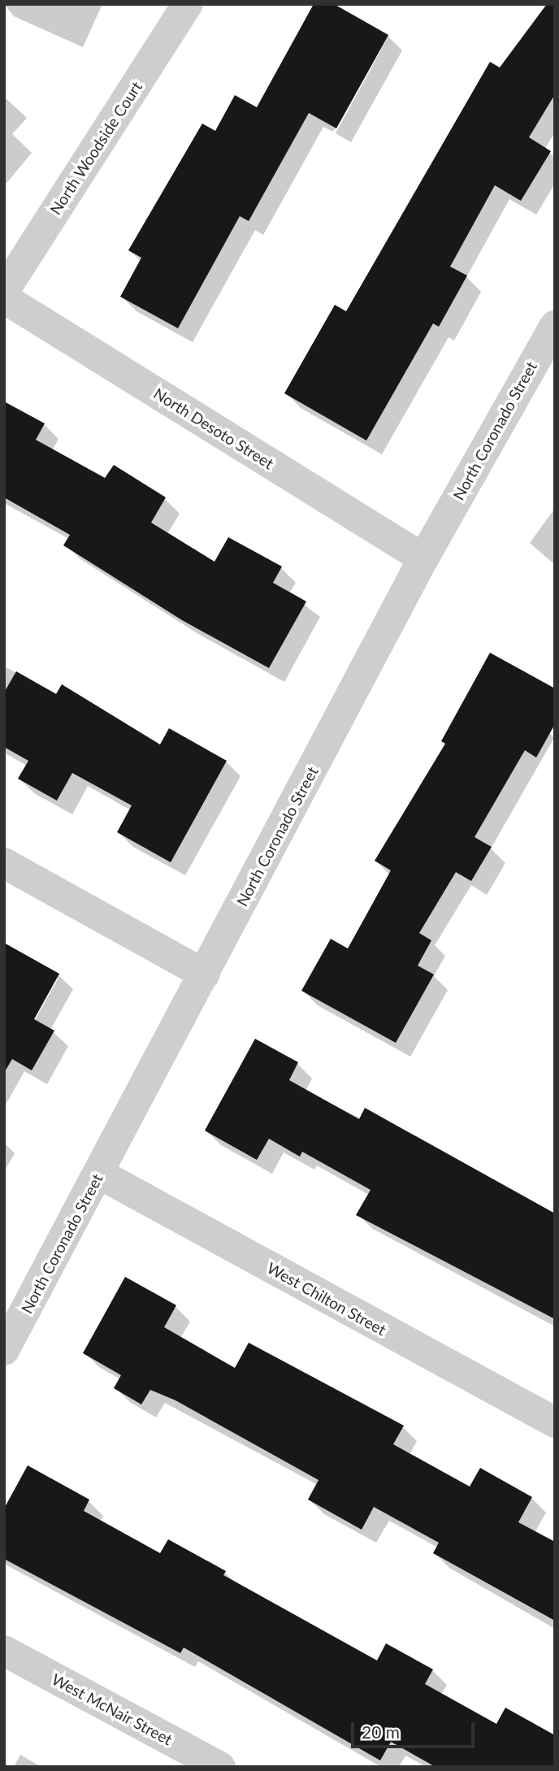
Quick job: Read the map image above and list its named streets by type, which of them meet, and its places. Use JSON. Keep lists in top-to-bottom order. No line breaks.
{"streets":{"street":["North Woodside Court","North Desoto Street","North Coronado Street","West Chilton Street","West McNair Street"]},"crossings":[["North Desoto Street","North Coronado Street"],["North Coronado Street","West Chilton Street"]],"scale_bar":"20 m"}
